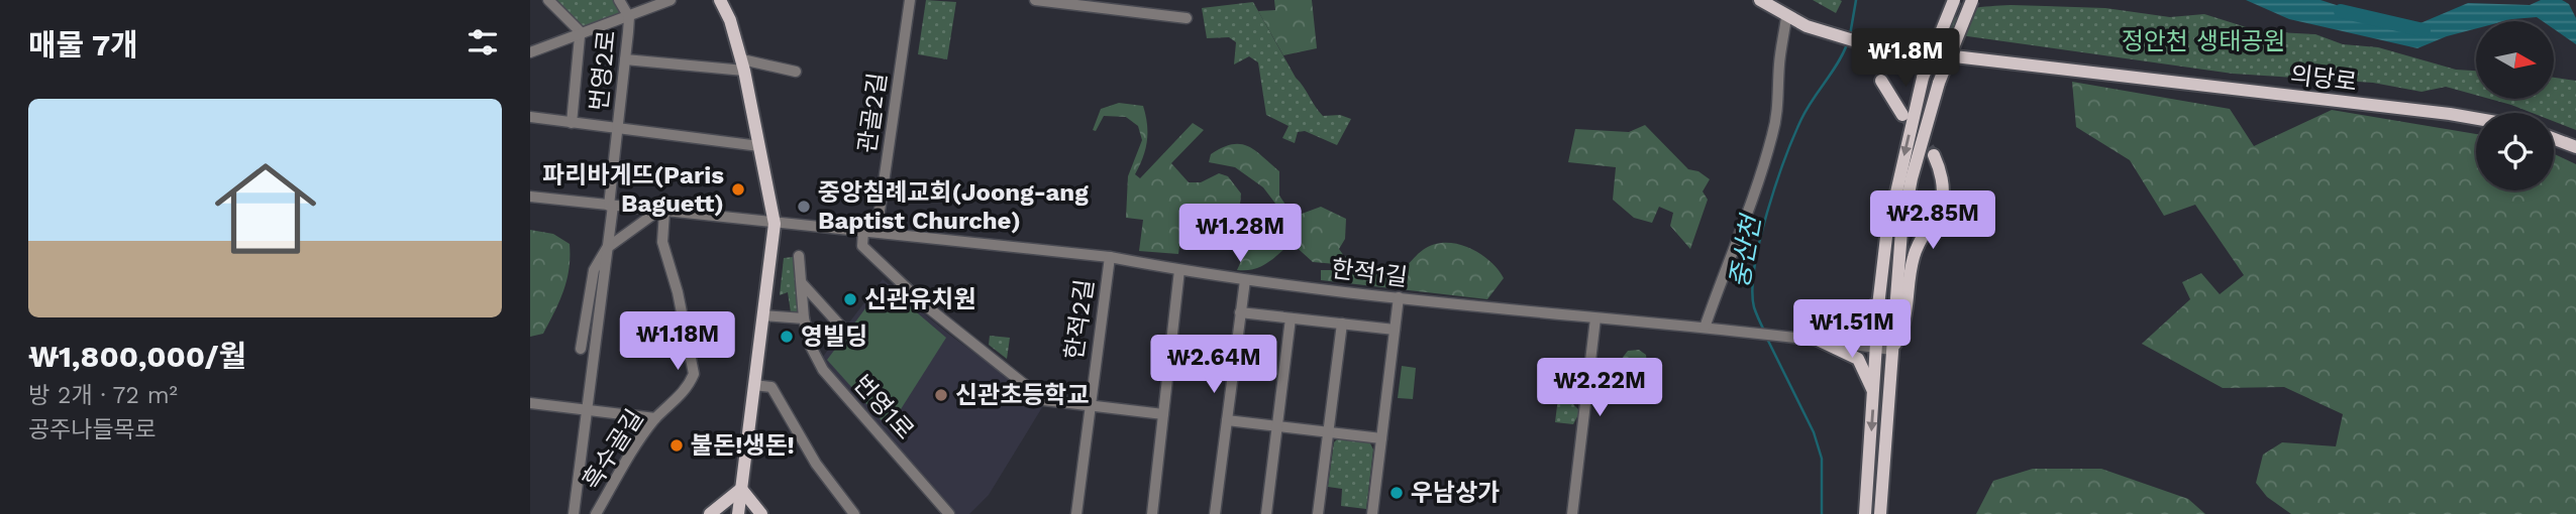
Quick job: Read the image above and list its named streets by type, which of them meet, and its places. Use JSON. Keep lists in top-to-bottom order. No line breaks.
{"streets":{"main road":["의당로"],"street":["번영2로","관골2길","한적1길","한적2길","번영1로","흑수골길"]},"crossings":[["번영2로","한적1길"],["관골2길","한적1길"],["한적1길","한적2길"],["한적1길","흑수골길"]],"water":["중산천"],"parks":["정안천 생태공원"],"places":["파리바게뜨(Paris Baguett)","중앙침례교회(Joong-ang Baptist Churche)","신관유치원","영빌딩","신관초등학교","불돈!생돈!","우남상가"],"north":"right","page":{"heading":"매물 7개","price":["₩1.8M","₩2.85M","₩1.28M","₩1.51M","₩1.18M","₩2.64M","₩2.22M"],"list":[{"name":"₩1,800,000/월","note":"방 2개 · 72 m² · 공주나들목로"}]}}
